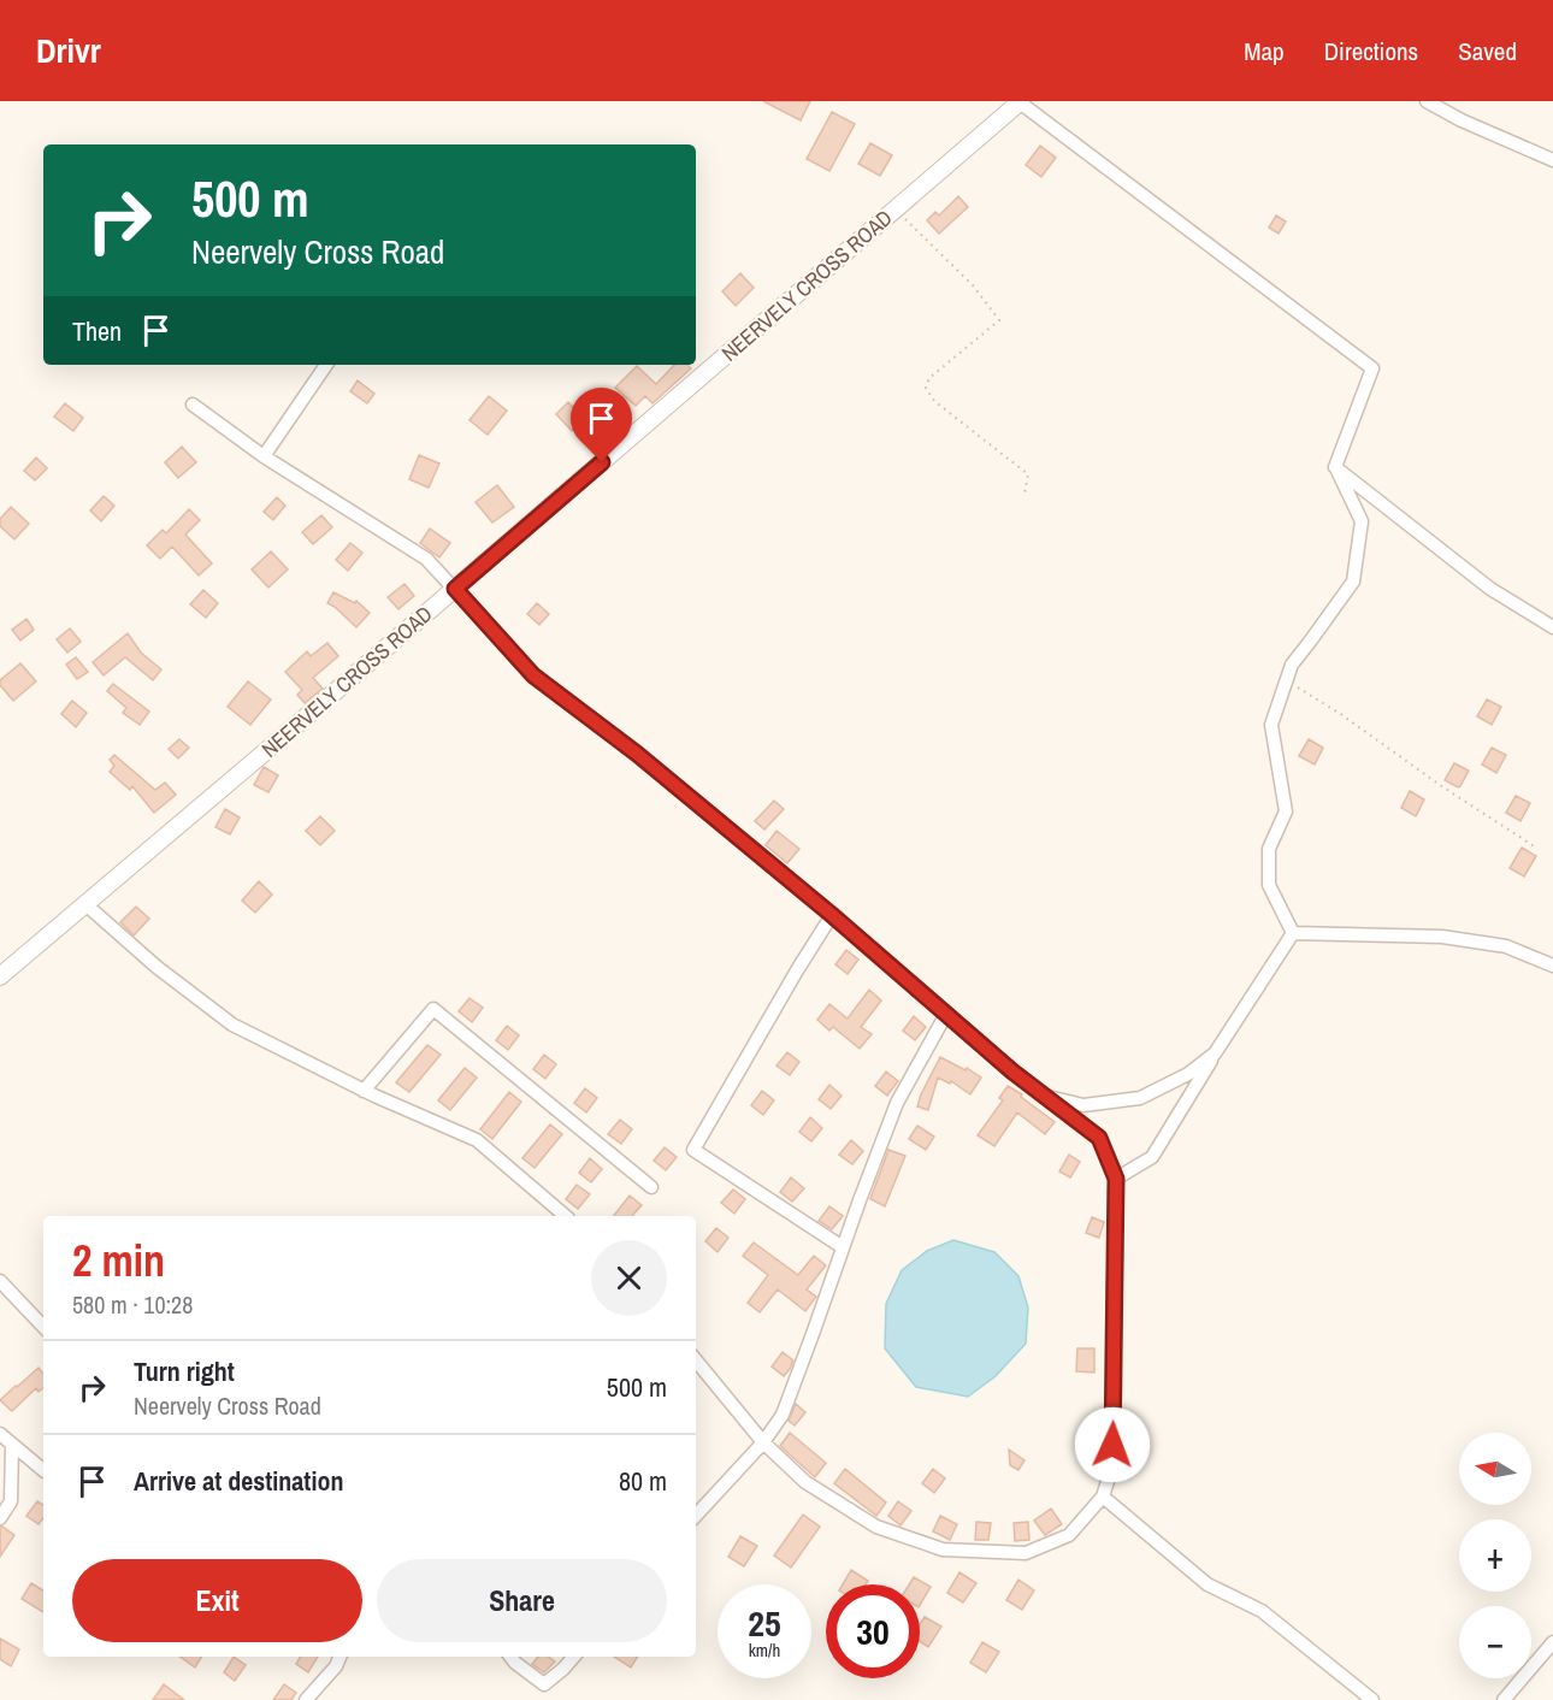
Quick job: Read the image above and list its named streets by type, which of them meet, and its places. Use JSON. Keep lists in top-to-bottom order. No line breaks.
{"streets":{"street":["NEERVELY CROSS ROAD"]},"north":"left","page":{"header":"Drivr","nav":["Map","Directions","Saved"],"turn":["500 m","Neervely Cross Road"],"then":"Then","heading":["2 min","580 m · 10:28"],"list":[{"name":"Turn right","note":"Neervely Cross Road","value":"500 m"},{"name":"Arrive at destination","value":"80 m"}],"map_buttons":["+","−"],"buttons":["Exit","Share"],"speed":"25 km/h","limit":"30"}}
